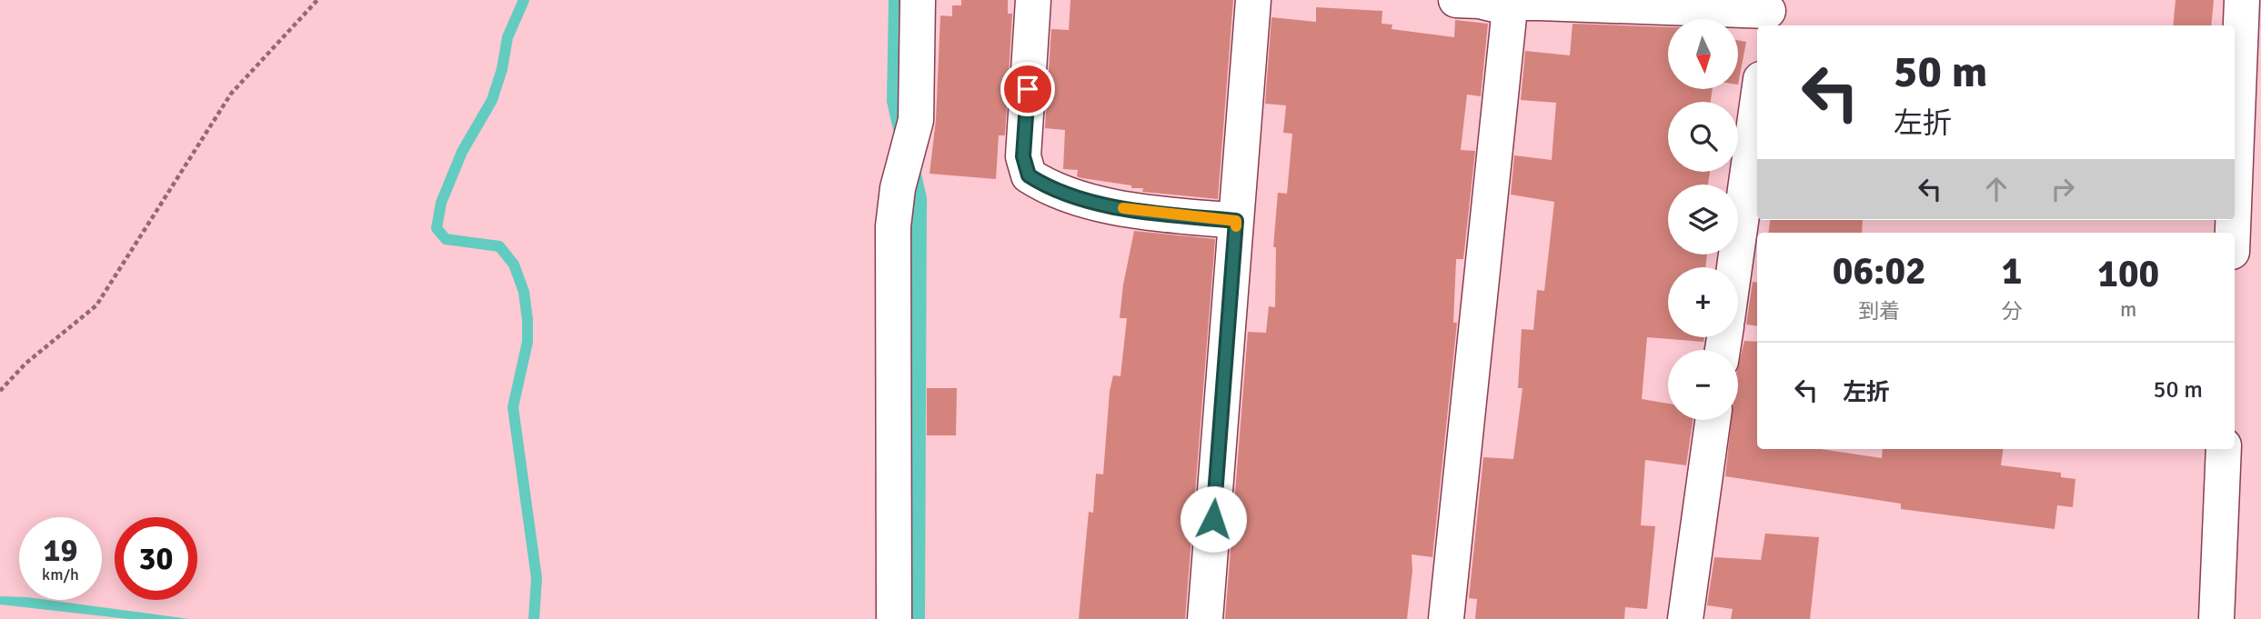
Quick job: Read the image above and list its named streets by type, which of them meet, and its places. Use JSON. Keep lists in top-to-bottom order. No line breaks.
{"north":"bottom","page":{"map_buttons":["+","−"],"turn":["50 m","左折"],"eta":["06:02","到着","1","分","100","m"],"list":[{"name":"左折","value":"50 m"}],"speed":"19 km/h","limit":"30"}}
